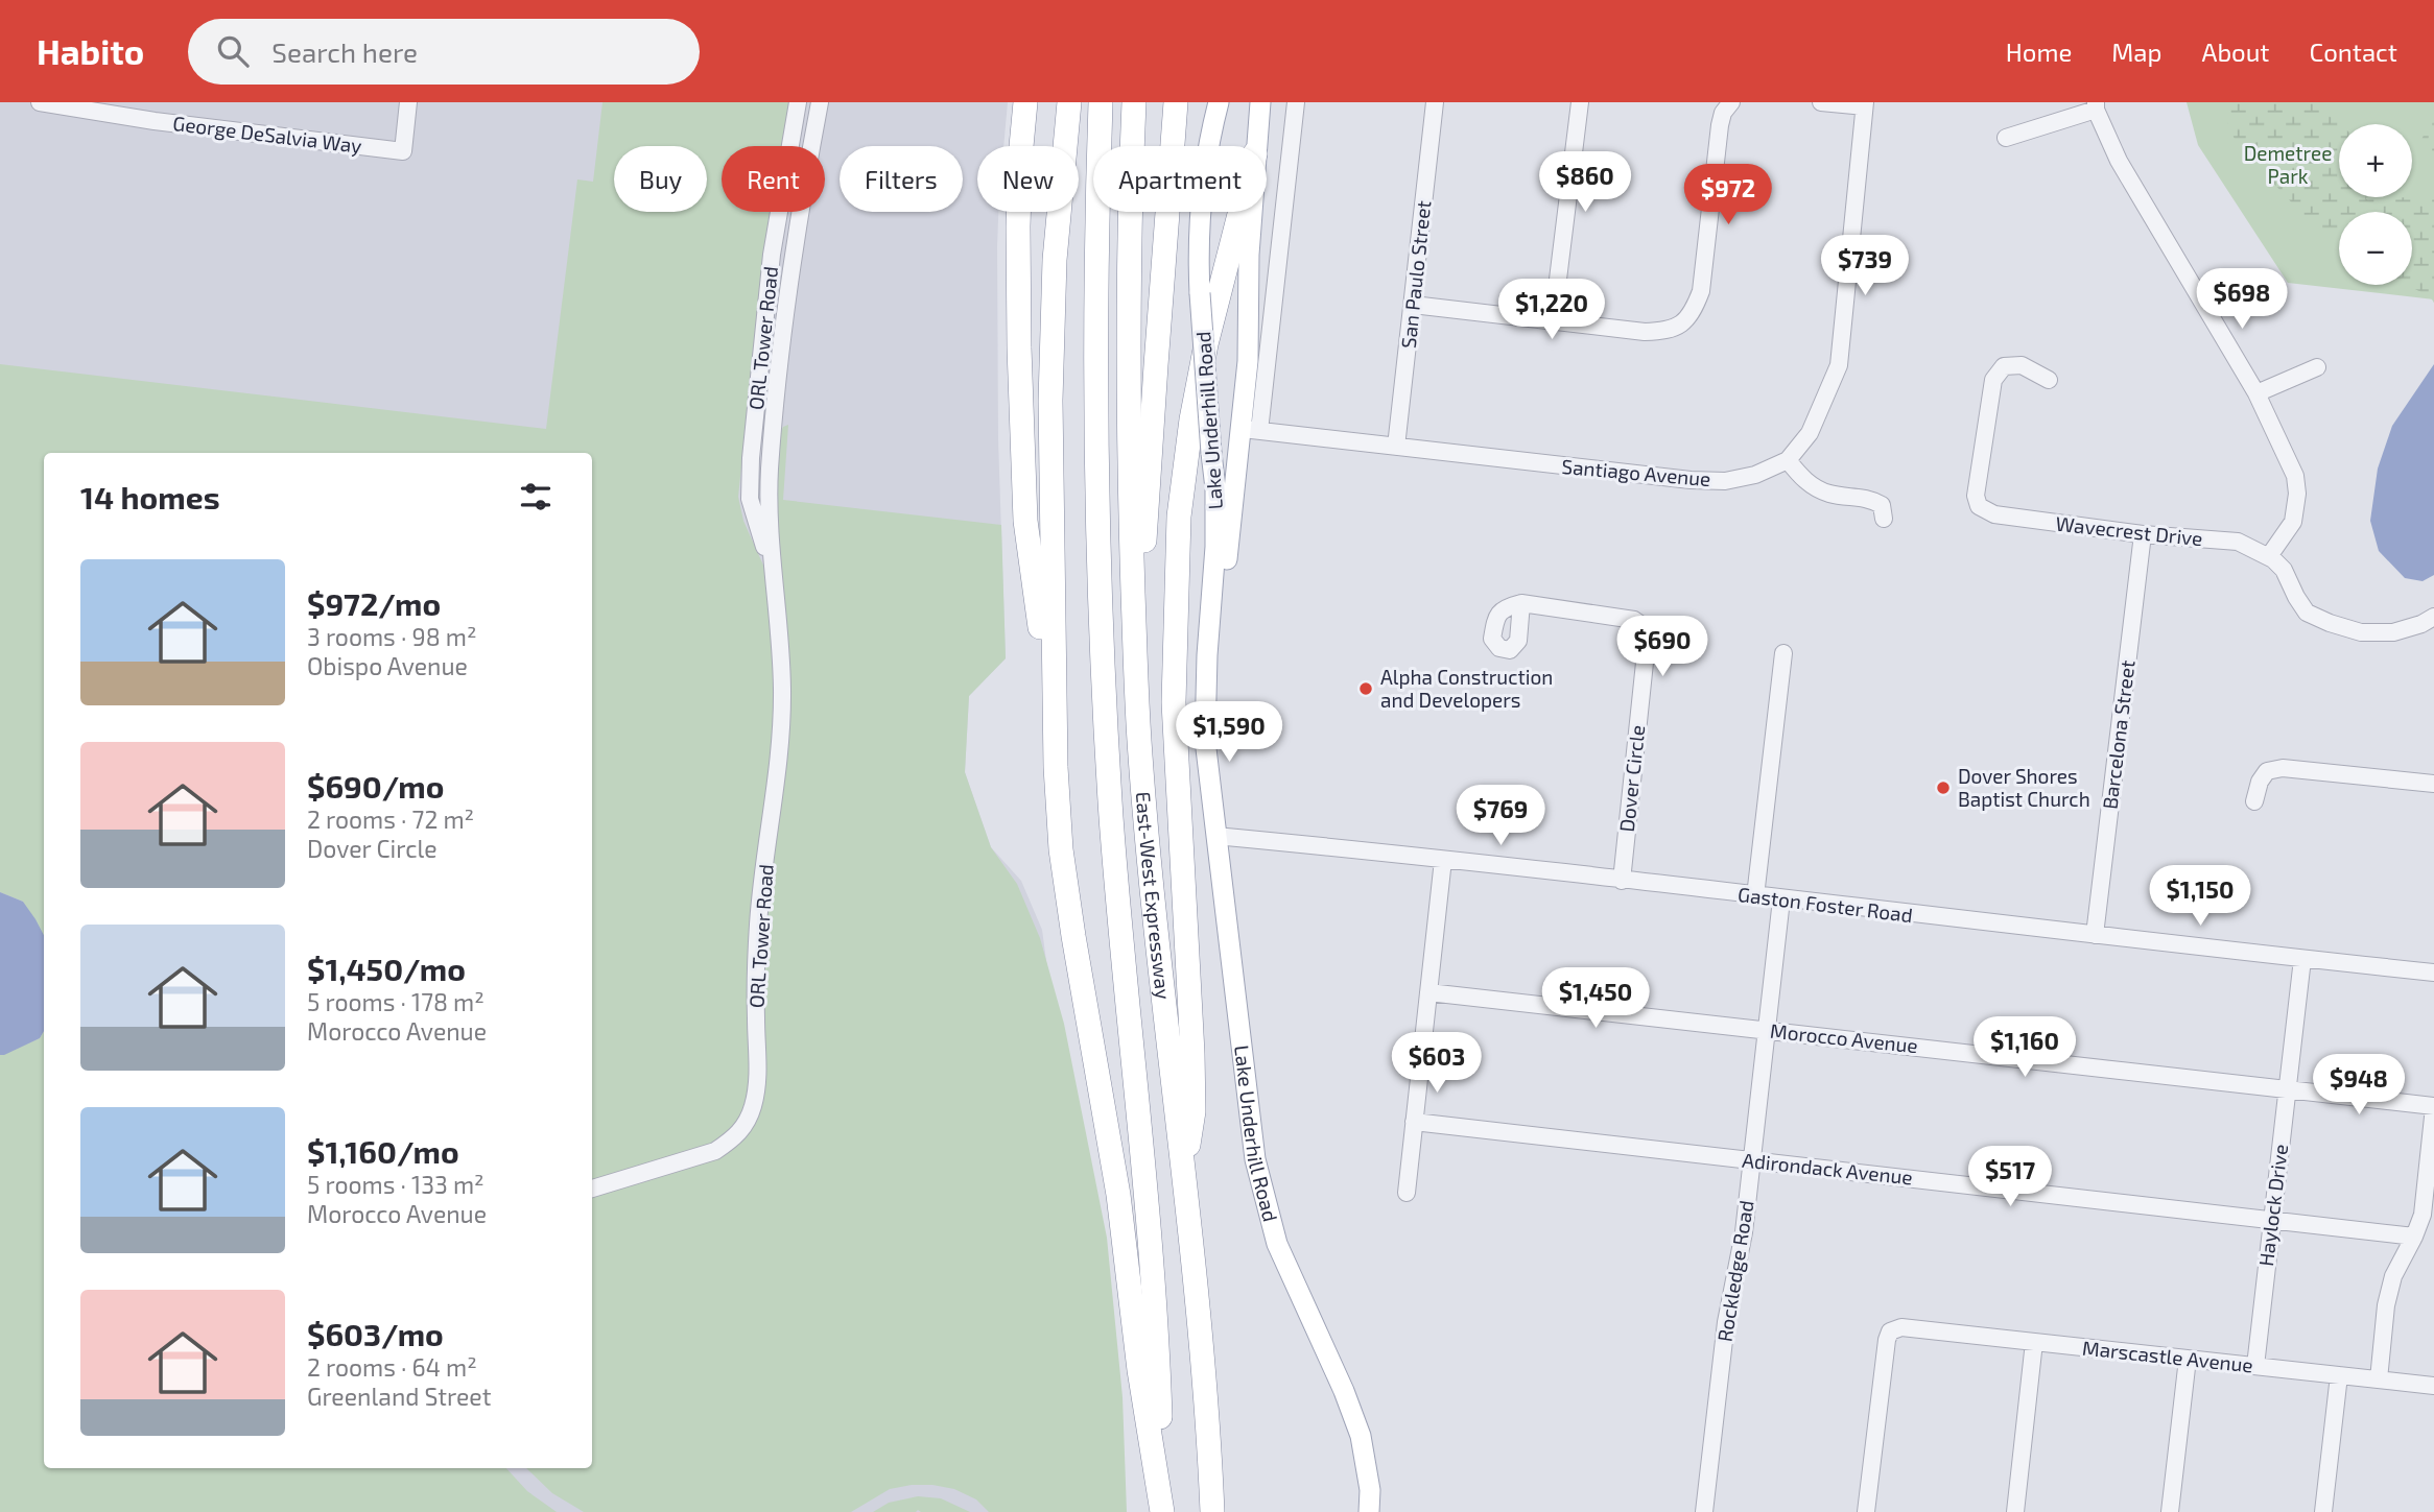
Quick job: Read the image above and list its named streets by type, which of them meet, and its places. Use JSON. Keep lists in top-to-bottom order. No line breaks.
{"streets":{"highway":["East-West Expressway"],"main road":["Lake Underhill Road"],"street":["George DeSalvia Way","San Paulo Street","ORL Tower Road","Santiago Avenue","Wavecrest Drive","Barcelona Street","Dover Circle","Gaston Foster Road","Morocco Avenue","Adirondack Avenue","Haylock Drive","Rockledge Road","Marscastle Avenue"]},"crossings":[["San Paulo Street","Santiago Avenue"],["Lake Underhill Road","Santiago Avenue"],["Lake Underhill Road","Gaston Foster Road"],["Wavecrest Drive","Barcelona Street"],["Barcelona Street","Gaston Foster Road"],["Dover Circle","Gaston Foster Road"],["Gaston Foster Road","Haylock Drive"],["Gaston Foster Road","Rockledge Road"],["Morocco Avenue","Haylock Drive"],["Morocco Avenue","Rockledge Road"],["Adirondack Avenue","Haylock Drive"],["Adirondack Avenue","Rockledge Road"],["Haylock Drive","Marscastle Avenue"]],"parks":["Demetree Park"],"places":["Alpha Construction and Developers","Dover Shores Baptist Church"],"page":{"header":"Habito","search":"Search here","nav":["Home","Map","About","Contact"],"map_buttons":["+","−"],"chip":["Buy","Rent","Filters","New","Apartment"],"price":["$860","$972","$739","$698","$1,220","$690","$1,590","$769","$1,150","$1,450","$1,160","$603","$948","$517"],"heading":"14 homes","list":[{"name":"$972/mo","note":"3 rooms · 98 m² · Obispo Avenue"},{"name":"$690/mo","note":"2 rooms · 72 m² · Dover Circle"},{"name":"$1,450/mo","note":"5 rooms · 178 m² · Morocco Avenue"},{"name":"$1,160/mo","note":"5 rooms · 133 m² · Morocco Avenue"},{"name":"$603/mo","note":"2 rooms · 64 m² · Greenland Street"}]}}
